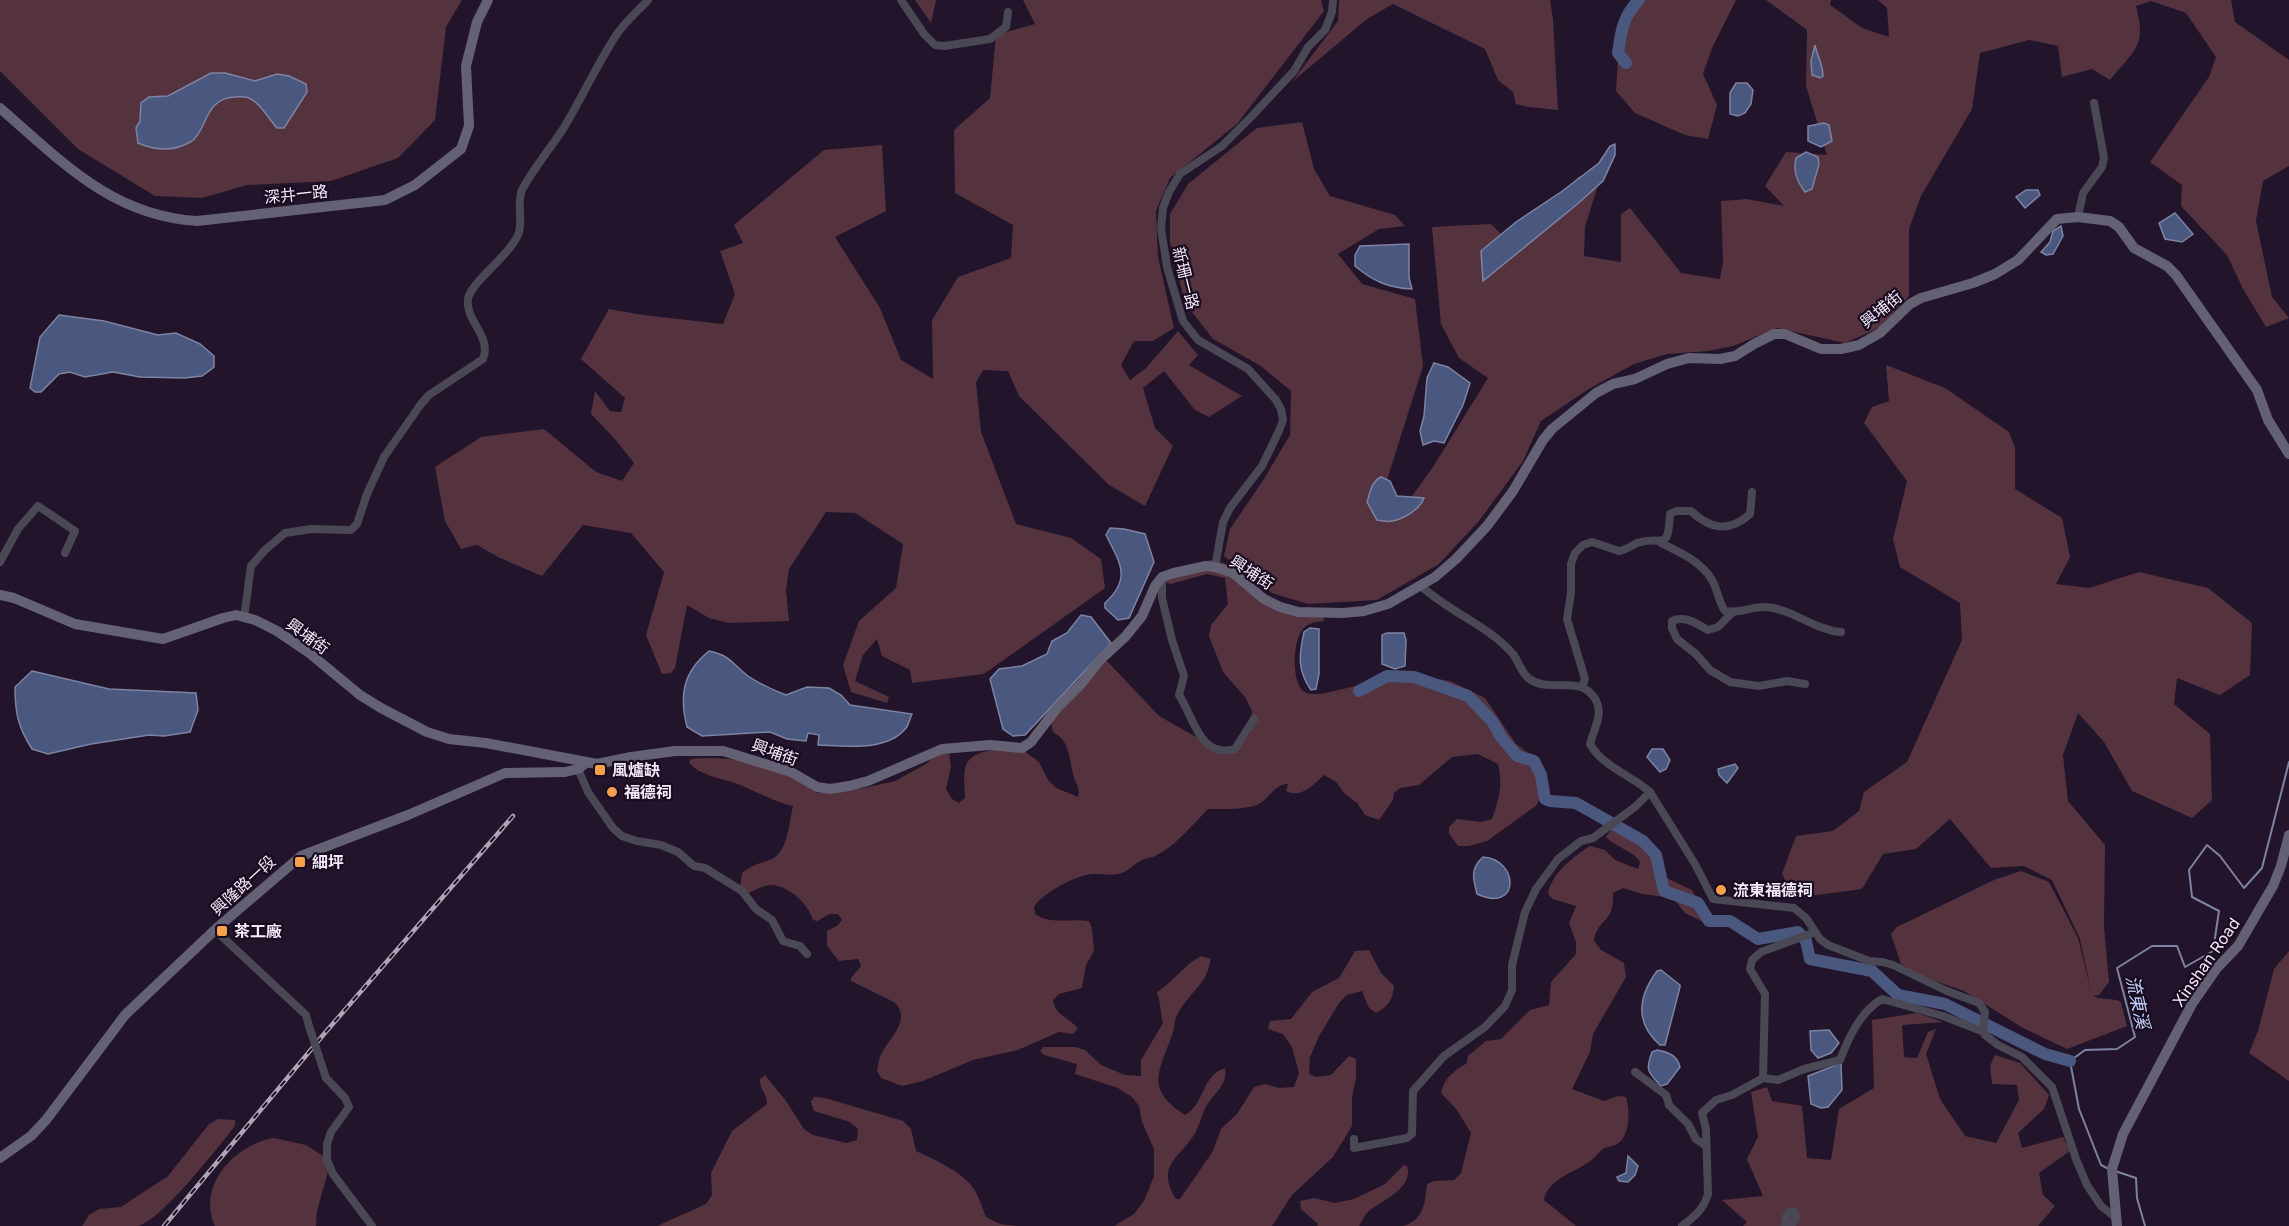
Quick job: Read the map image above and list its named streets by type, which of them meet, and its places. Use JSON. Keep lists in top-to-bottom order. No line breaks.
{"streets":{"street":["深井一路","新珊一路","興埔街","興隆路一段","Xinshan Road"]},"crossings":[["新珊一路","興埔街"],["興埔街","興隆路一段"]],"water":["流東溪"],"places":{"transit":["風爐缺","細坪","茶工廠"],"other":["福德祠","流東福德祠"]}}
